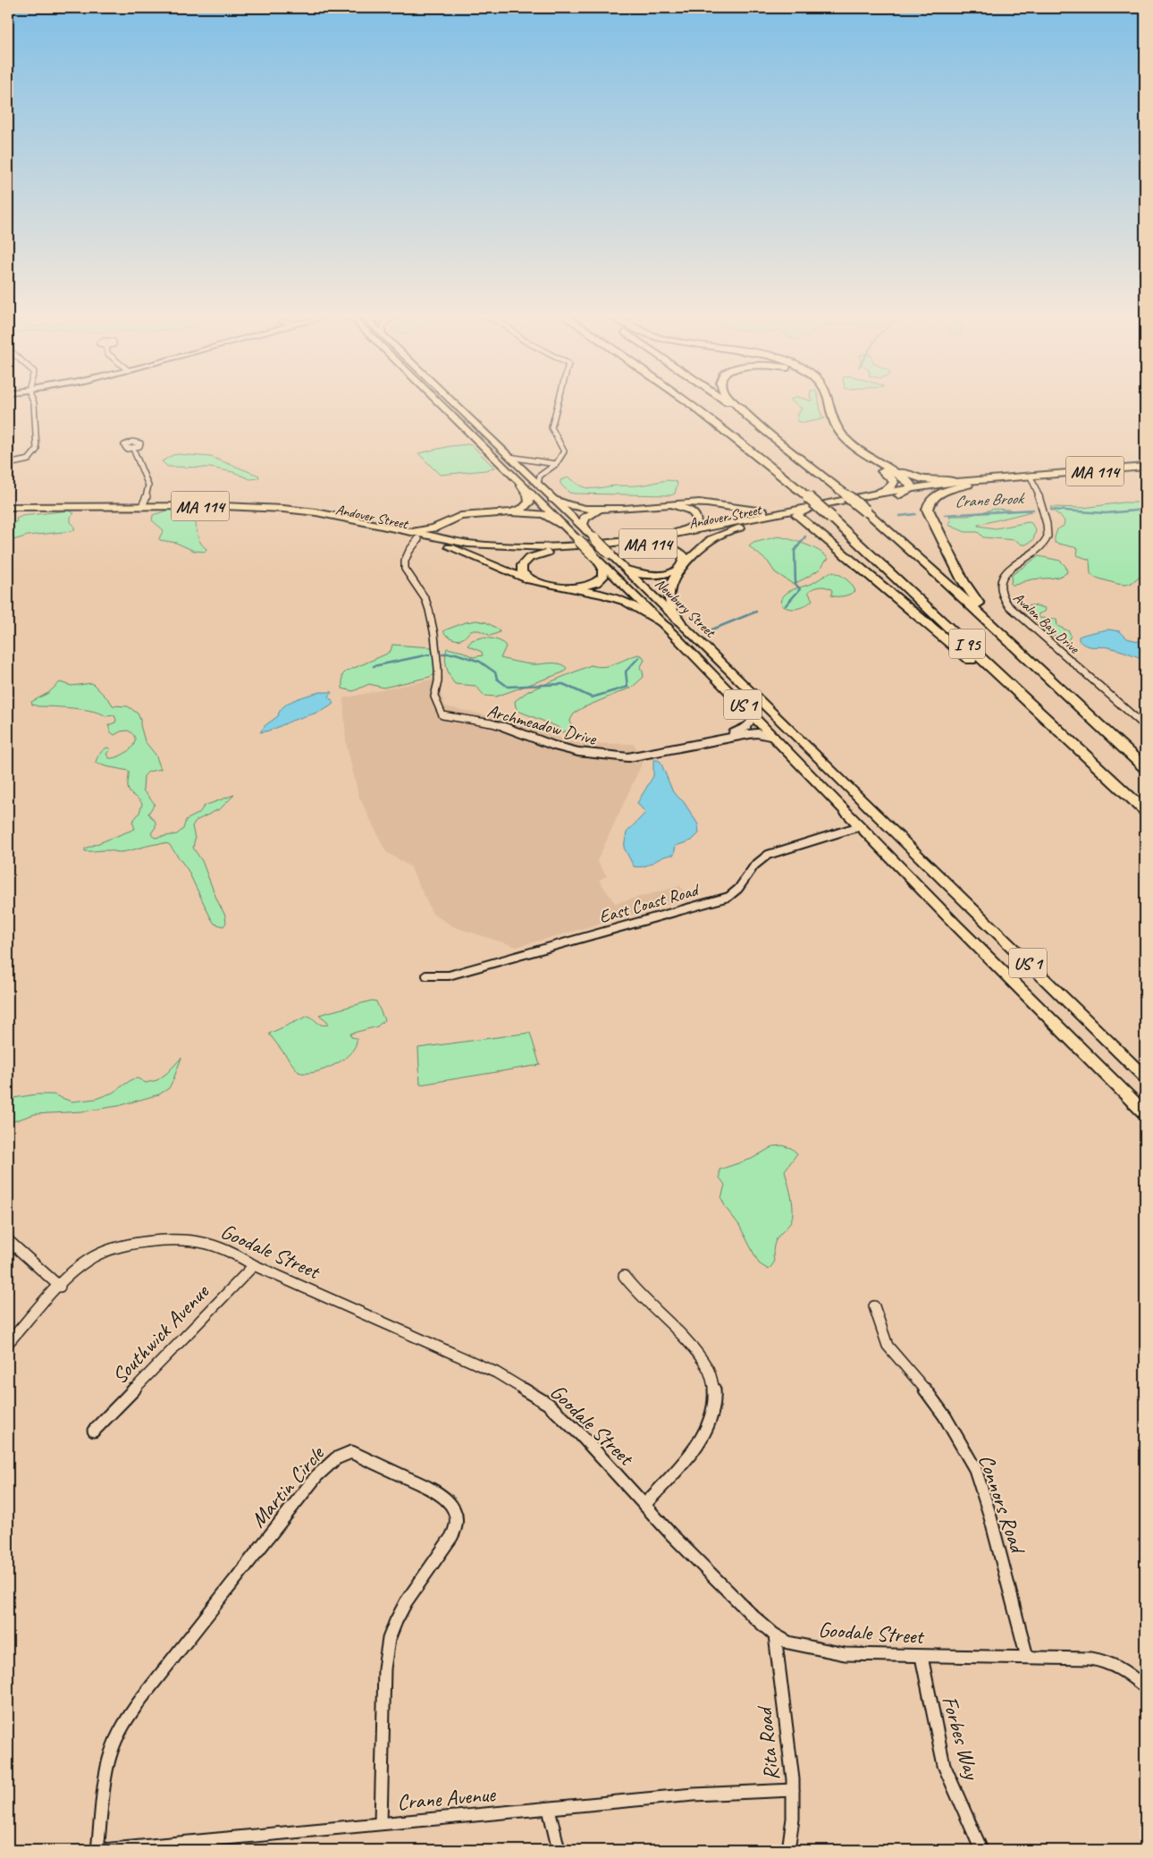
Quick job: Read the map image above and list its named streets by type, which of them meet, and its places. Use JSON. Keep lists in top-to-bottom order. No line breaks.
{"streets":{"highway":["MA 114","Andover Street","I 95"],"main road":["Newbury Street","US 1"],"street":["Avalon Bay Drive","Archmeadow Drive","East Coast Road","Goodale Street","Southwick Avenue","Martin Circle","Connors Road","Forbes Way","Rita Road","Crane Avenue"]},"crossings":[["Andover Street","Avalon Bay Drive"],["Andover Street","I 95"],["Andover Street","Archmeadow Drive"],["Newbury Street","Archmeadow Drive"],["Newbury Street","East Coast Road"],["Goodale Street","Southwick Avenue"],["Goodale Street","Connors Road"],["Goodale Street","Forbes Way"],["Goodale Street","Rita Road"],["Martin Circle","Crane Avenue"],["Rita Road","Crane Avenue"]],"water":["Crane Brook"]}
